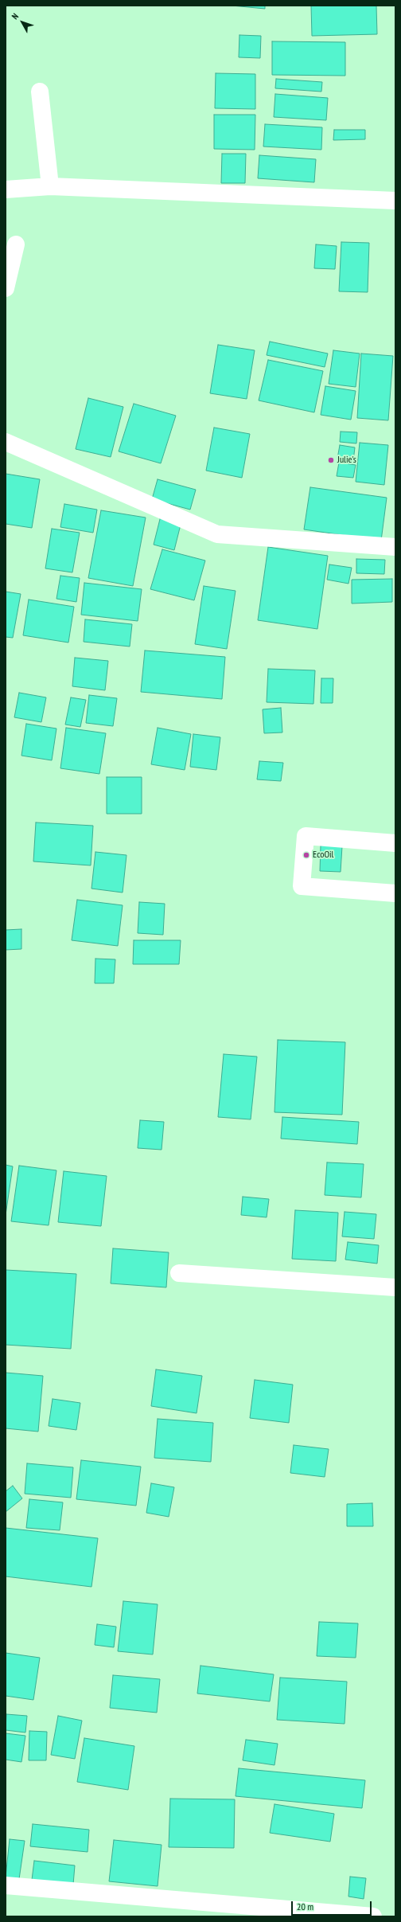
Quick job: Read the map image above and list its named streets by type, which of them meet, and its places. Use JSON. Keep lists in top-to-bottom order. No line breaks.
{"places":["Julie's","EcoOil"],"scale_bar":"20 m","north":"top left"}
